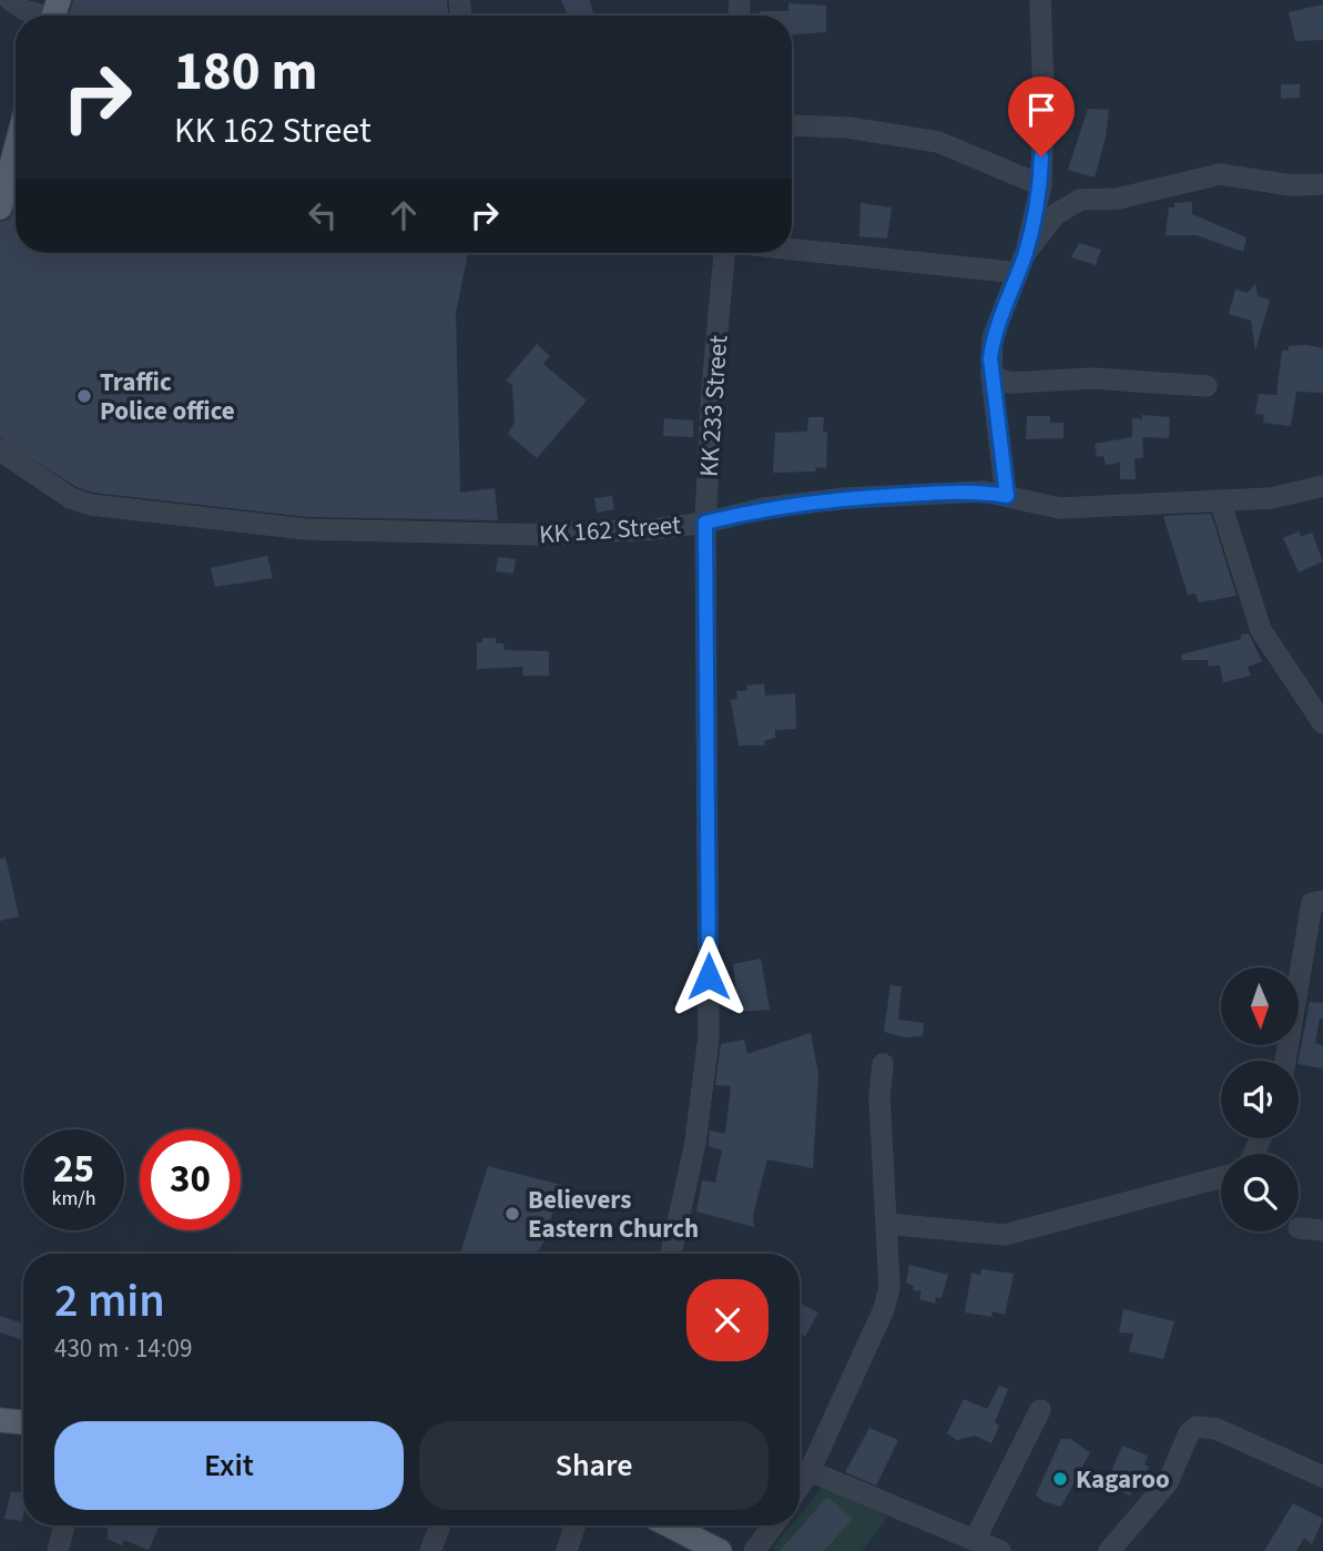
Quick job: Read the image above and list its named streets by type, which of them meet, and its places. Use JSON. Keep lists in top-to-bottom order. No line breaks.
{"streets":{"street":["KK 233 Street","KK 162 Street"]},"crossings":[["KK 233 Street","KK 162 Street"]],"places":["Traffic Police office","Believers Eastern Church","Kagaroo"],"north":"bottom","page":{"turn":["180 m","KK 162 Street"],"speed":"25 km/h","limit":"30","heading":["2 min","430 m · 14:09"],"buttons":["Exit","Share"]}}
